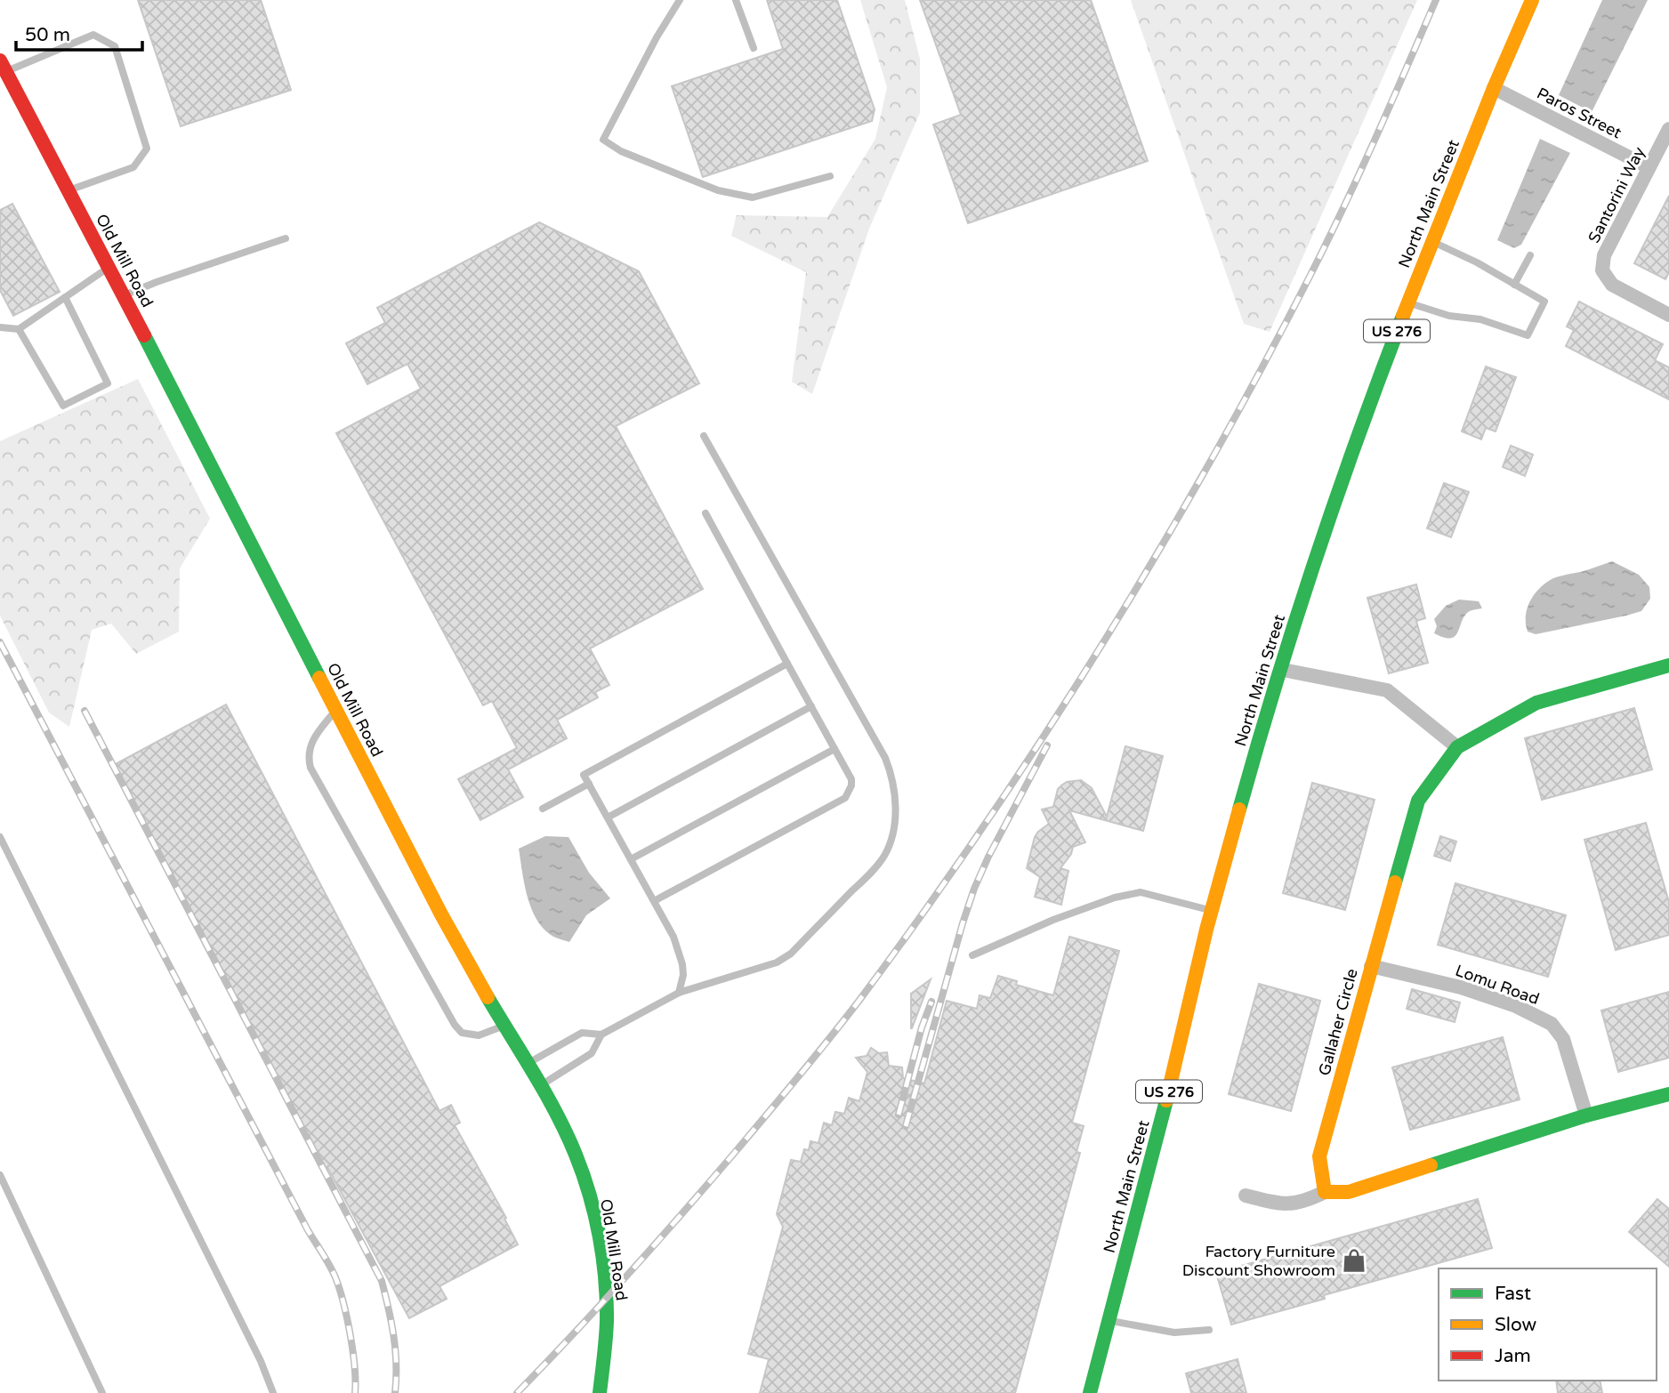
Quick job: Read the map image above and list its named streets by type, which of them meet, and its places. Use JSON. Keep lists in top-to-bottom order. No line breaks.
{"streets":{"street":["Paros Street","Santorini Way","North Main Street","Old Mill Road","US 276","Lomu Road","Gallaher Circle"]},"crossings":[["Paros Street","Santorini Way"],["Paros Street","North Main Street"],["Lomu Road","Gallaher Circle"]],"places":{"shop":["Factory Furniture Discount Showroom"]},"legend":["Fast","Slow","Jam"],"scale_bar":"50 m"}
